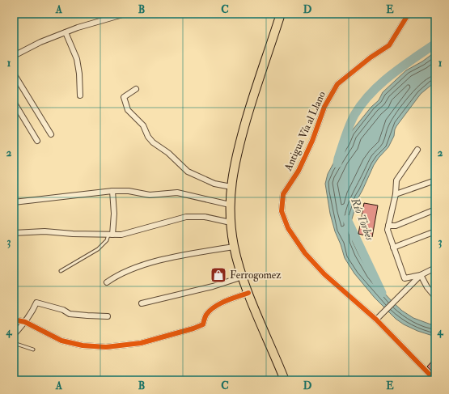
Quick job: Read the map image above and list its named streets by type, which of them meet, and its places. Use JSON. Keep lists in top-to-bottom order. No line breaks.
{"streets":{"street":["Antigua Vía al Llano"]},"water":["Río Torbes"],"places":{"shop":["Ferrogomez"]},"grid":{"columns":["A","B","C","D","E"],"rows":["1","2","3","4"]}}
